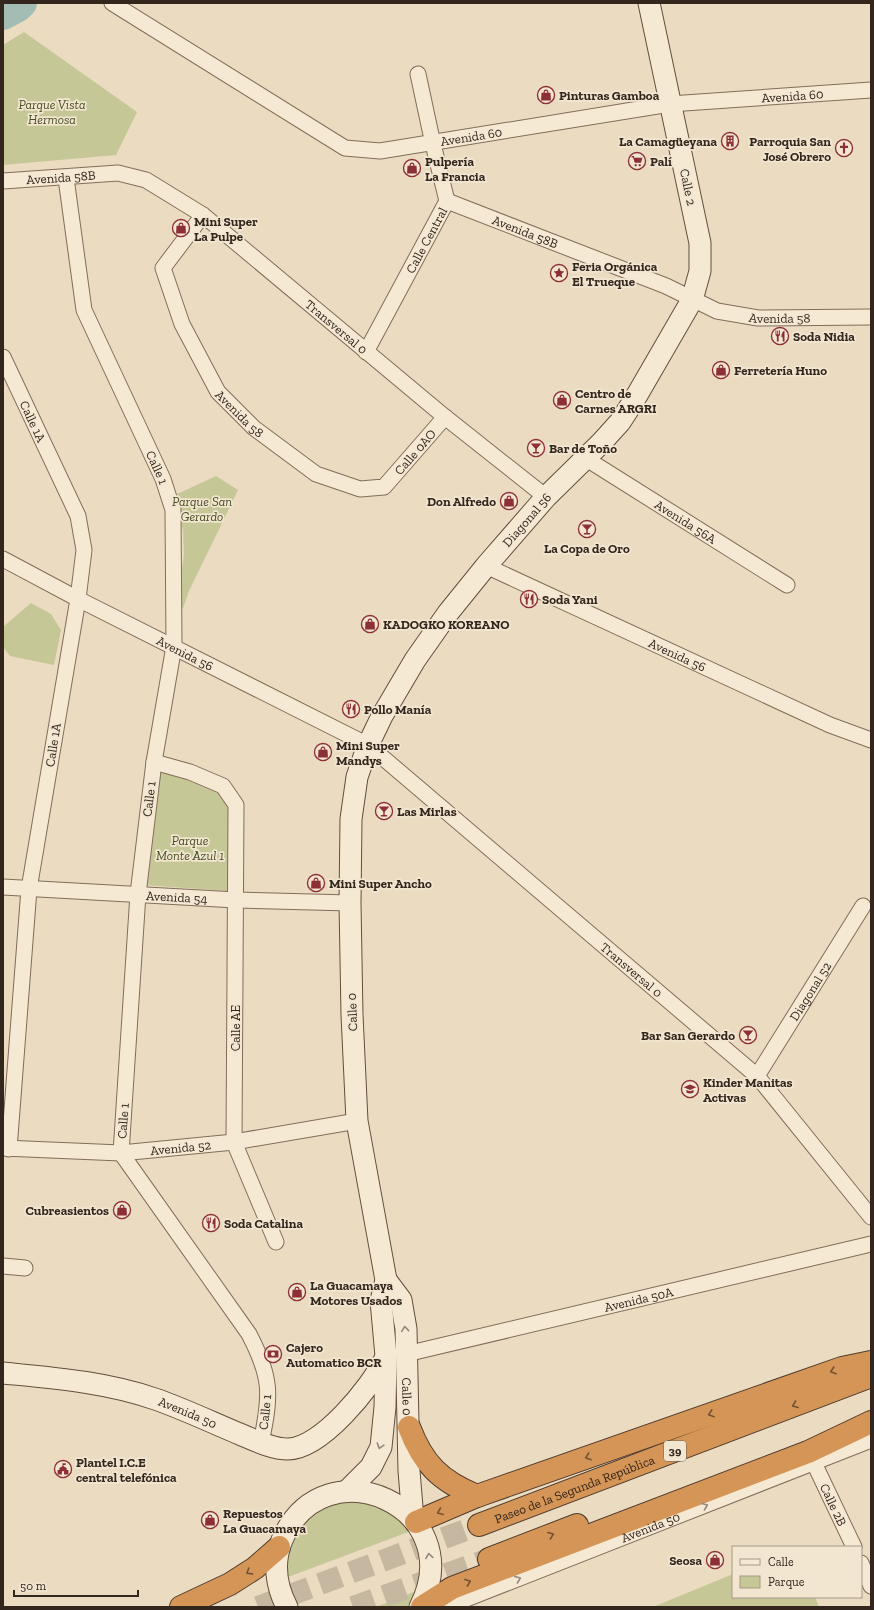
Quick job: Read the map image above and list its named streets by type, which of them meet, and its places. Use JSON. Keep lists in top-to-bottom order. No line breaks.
{"streets":{"highway":["39","Paseo de la Segunda República"],"main road":["Calle 2","Diagonal 56","Calle 0","Avenida 50"],"street":["Avenida 60","Avenida 58B","Calle Central","Avenida 58","Transversal 0","Calle 1A","Calle 0AO","Calle 1","Avenida 56A","Avenida 56","Avenida 54","Diagonal 52","Calle AE","Avenida 52","Avenida 50A","Calle 2B"]},"crossings":[["Avenida 60","Calle 2"],["Avenida 60","Calle Central"],["Avenida 58B","Calle 2"],["Avenida 58B","Calle Central"],["Avenida 58B","Avenida 58"],["Avenida 58B","Transversal 0"],["Avenida 58B","Calle 1"],["Avenida 58B","Diagonal 56"],["Calle 2","Avenida 58"],["Calle 2","Diagonal 56"],["Calle Central","Transversal 0"],["Avenida 58","Transversal 0"],["Avenida 58","Calle 0AO"],["Avenida 58","Diagonal 56"],["Transversal 0","Calle 0AO"],["Transversal 0","Diagonal 56"],["Transversal 0","Avenida 56"],["Transversal 0","Diagonal 52"],["Transversal 0","Calle 0"],["Calle 1A","Avenida 56"],["Calle 1A","Avenida 54"],["Calle 1A","Avenida 52"],["Calle 1","Avenida 56"],["Calle 1","Avenida 54"],["Calle 1","Calle AE"],["Calle 1","Avenida 52"],["Calle 1","Avenida 50"],["Diagonal 56","Avenida 56A"],["Diagonal 56","Avenida 56"],["Diagonal 56","Calle 0"],["Avenida 56","Calle 0"],["Avenida 54","Calle 0"],["Avenida 54","Calle AE"],["Calle 0","Avenida 52"],["Calle 0","Avenida 50A"],["Calle 0","Avenida 50"],["Calle AE","Avenida 52"],["Avenida 50A","Avenida 50"],["Avenida 50","Calle 2B"]],"one_way":["Avenida 50"],"parks":["Parque Vista Hermosa","Parque San Gerardo","Parque Monte Azul 1"],"places":{"shop":["Pinturas Gamboa","Pulpería La Francia","Mini Super La Pulpe","Ferretería Huno","Centro de Carnes ARGRI","Don Alfredo","KADOGKO KOREANO","Mini Super Mandys","Mini Super Ancho","Cubreasientos","La Guacamaya Motores Usados","Repuestos La Guacamaya","Seosa"],"building":["La Camagüeyana"],"church":["Parroquia San José Obrero"],"supermarket":["Palí"],"place":["Feria Orgánica El Trueque"],"restaurant":["Soda Nidia","Soda Yani","Pollo Manía","Soda Catalina"],"bar":["Bar de Toño","La Copa de Oro","Las Mirlas","Bar San Gerardo"],"school or university":["Kinder Manitas Activas"],"bank":["Cajero Automatico BCR"],"public building":["Plantel I.C.E central telefónica"]},"legend":["Calle","Parque"],"scale_bar":"50 m"}
